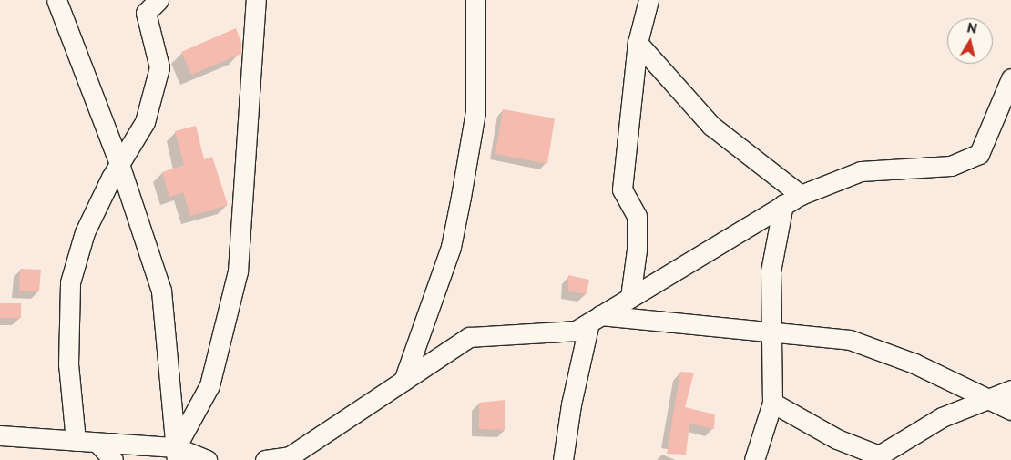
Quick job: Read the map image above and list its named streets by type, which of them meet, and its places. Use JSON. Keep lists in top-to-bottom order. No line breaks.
{"north":"top"}
